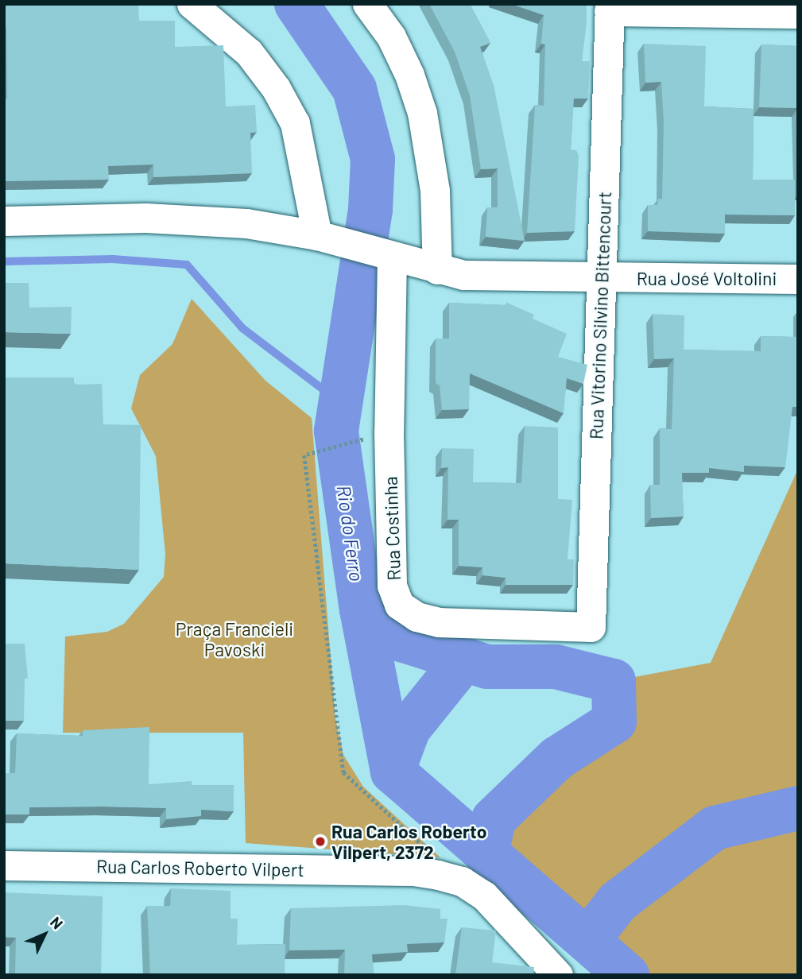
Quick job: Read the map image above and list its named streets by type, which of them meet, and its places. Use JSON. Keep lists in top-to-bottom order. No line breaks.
{"streets":{"street":["Rua José Voltolini","Rua Vitorino Silvino Bittencourt","Rua Costinha","Rua Carlos Roberto Vilpert"]},"crossings":[["Rua José Voltolini","Rua Vitorino Silvino Bittencourt"],["Rua José Voltolini","Rua Costinha"],["Rua Vitorino Silvino Bittencourt","Rua Costinha"]],"water":["Rio do Ferro"],"parks":["Praça Francieli Pavoski"],"places":["Rua Carlos Roberto Vilpert, 2372"],"north":"top right"}
